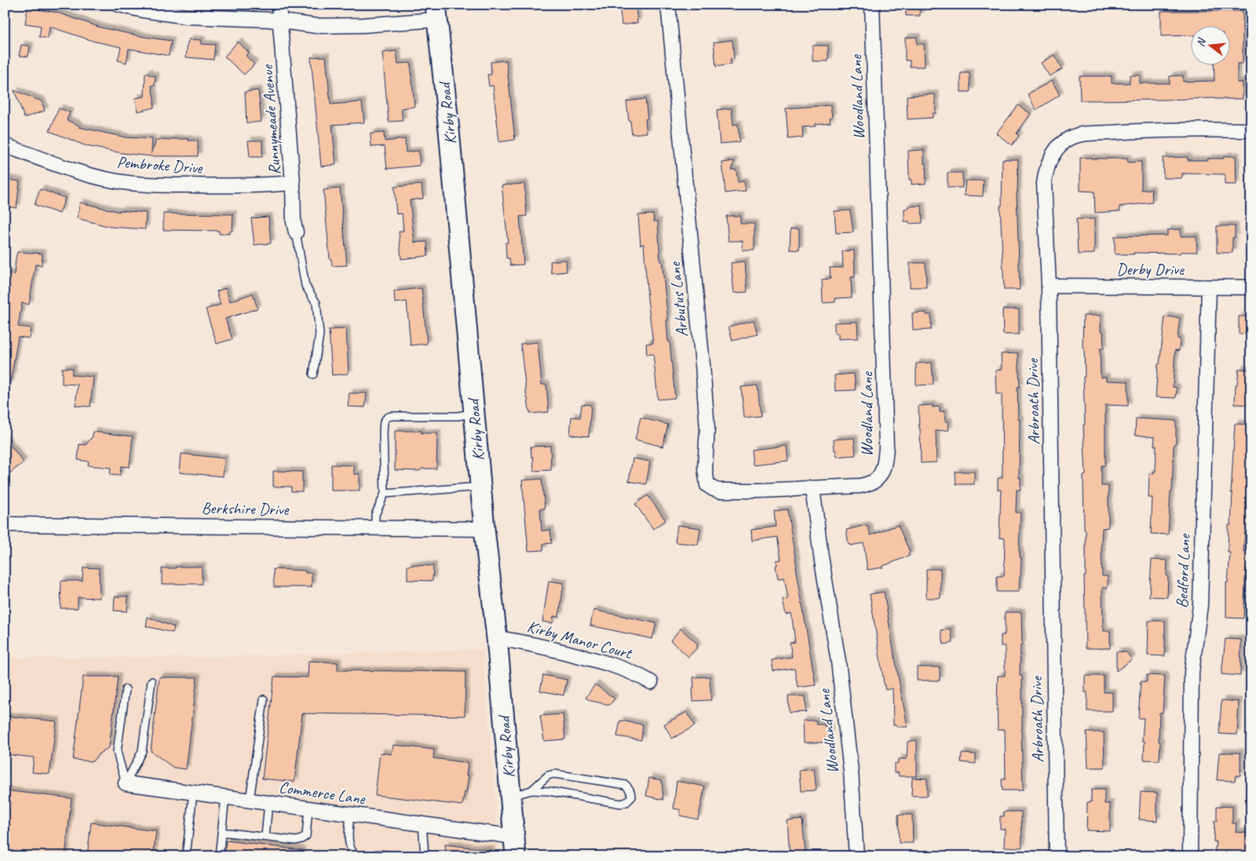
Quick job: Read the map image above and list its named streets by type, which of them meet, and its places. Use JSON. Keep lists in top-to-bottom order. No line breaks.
{"streets":{"main road":["Kirby Road"],"street":["Woodland Lane","Runnymeade Avenue","Pembroke Drive","Derby Drive","Arbutus Lane","Arbroath Drive","Berkshire Drive","Bedford Lane","Kirby Manor Court","Commerce Lane"]},"crossings":[["Woodland Lane","Arbutus Lane"],["Kirby Road","Berkshire Drive"],["Kirby Road","Kirby Manor Court"],["Kirby Road","Commerce Lane"],["Runnymeade Avenue","Pembroke Drive"],["Derby Drive","Arbroath Drive"],["Derby Drive","Bedford Lane"]],"north":"left"}
